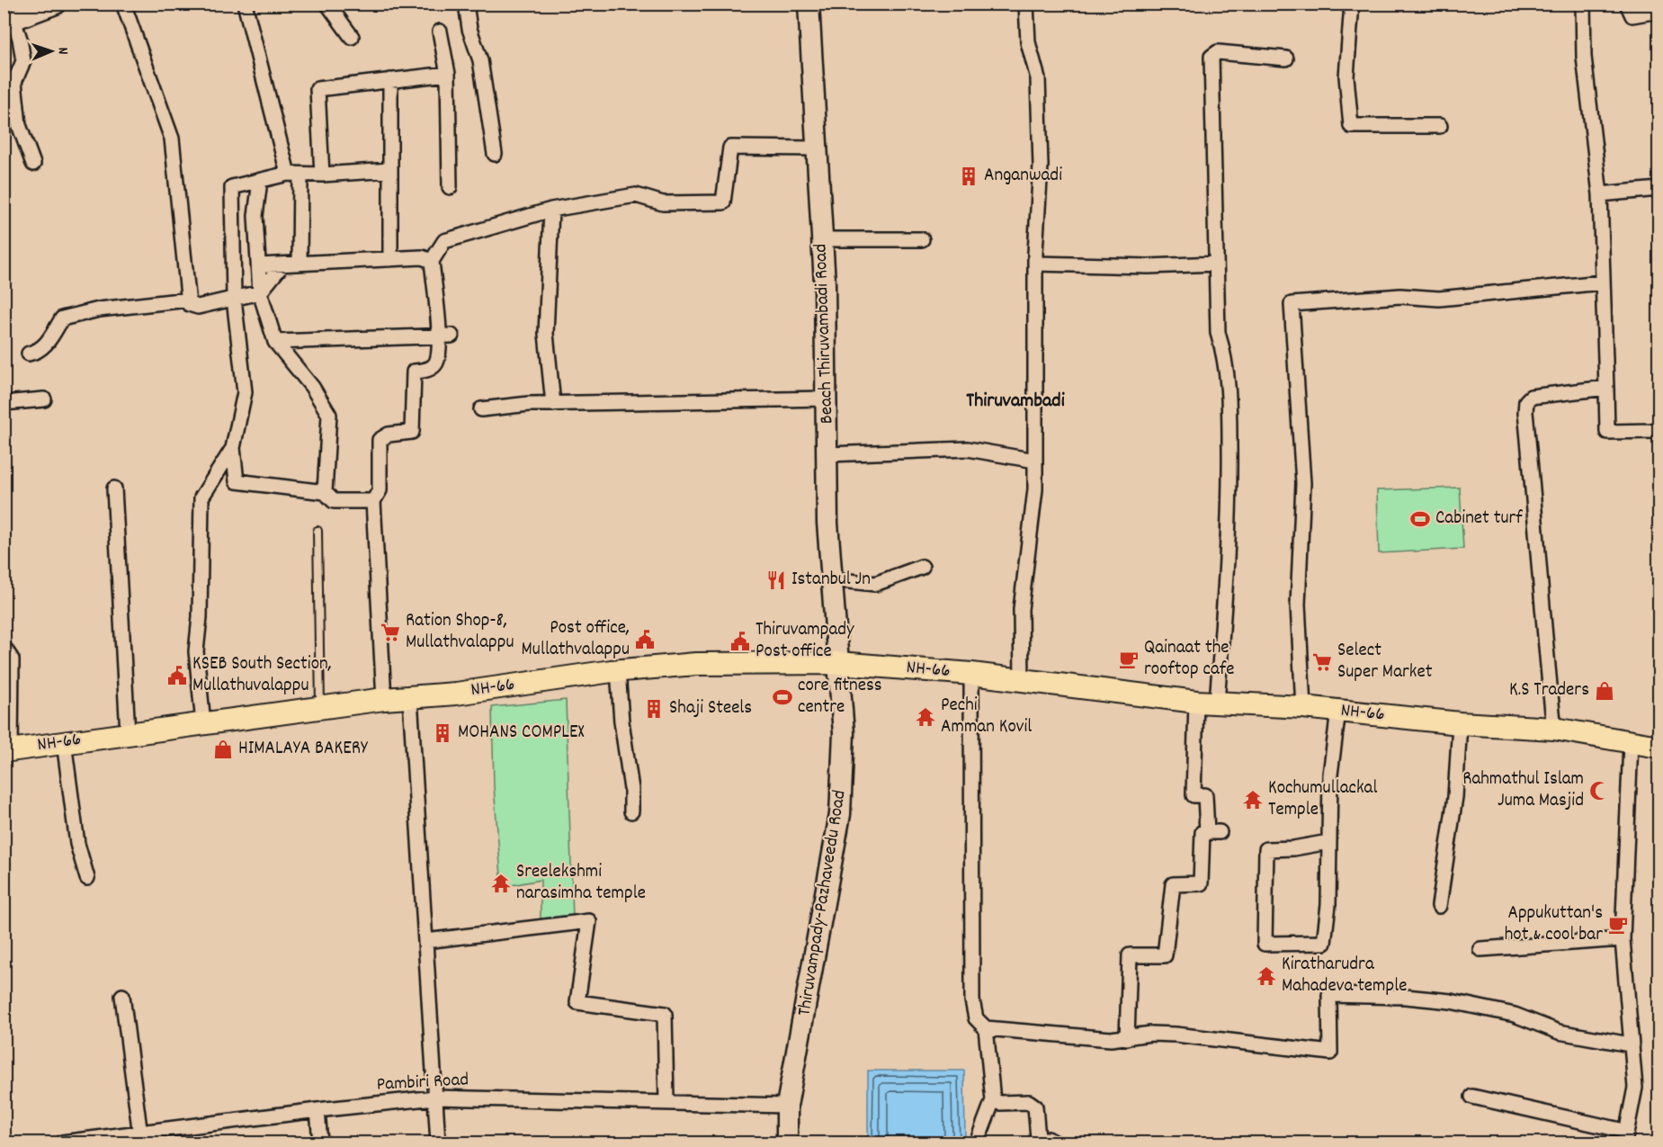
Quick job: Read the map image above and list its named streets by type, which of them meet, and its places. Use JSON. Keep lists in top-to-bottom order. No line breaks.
{"streets":{"main road":["Beach Thiruvambadi Road","NH-66","Thiruvampady-Pazhaveedu Road"],"street":["Pambiri Road"]},"crossings":[["Beach Thiruvambadi Road","NH-66"],["Beach Thiruvambadi Road","Thiruvampady-Pazhaveedu Road"],["NH-66","Thiruvampady-Pazhaveedu Road"],["Thiruvampady-Pazhaveedu Road","Pambiri Road"]],"districts":["Thiruvambadi"],"places":{"building":["Anganwadi","Shaji Steels","MOHANS COMPLEX"],"sports":["Cabinet turf","core fitness centre"],"restaurant":["Istanbul Jn"],"supermarket":["Ration Shop-8, Mullathvalappu","Select Super Market"],"public building":["Post office, Mullathvalappu","Thiruvampady Post office","KSEB South Section, Mullathuvalappu"],"cafe":["Qainaat the rooftop cafe","Appukuttan's hot & cool bar"],"shop":["K.S Traders","HIMALAYA BAKERY"],"temple":["Pechi Amman Kovil","Kochumullackal Temple","Sreelekshmi narasimha temple","Kiratharudra Mahadeva temple"],"mosque":["Rahmathul Islam Juma Masjid"]},"north":"right"}
